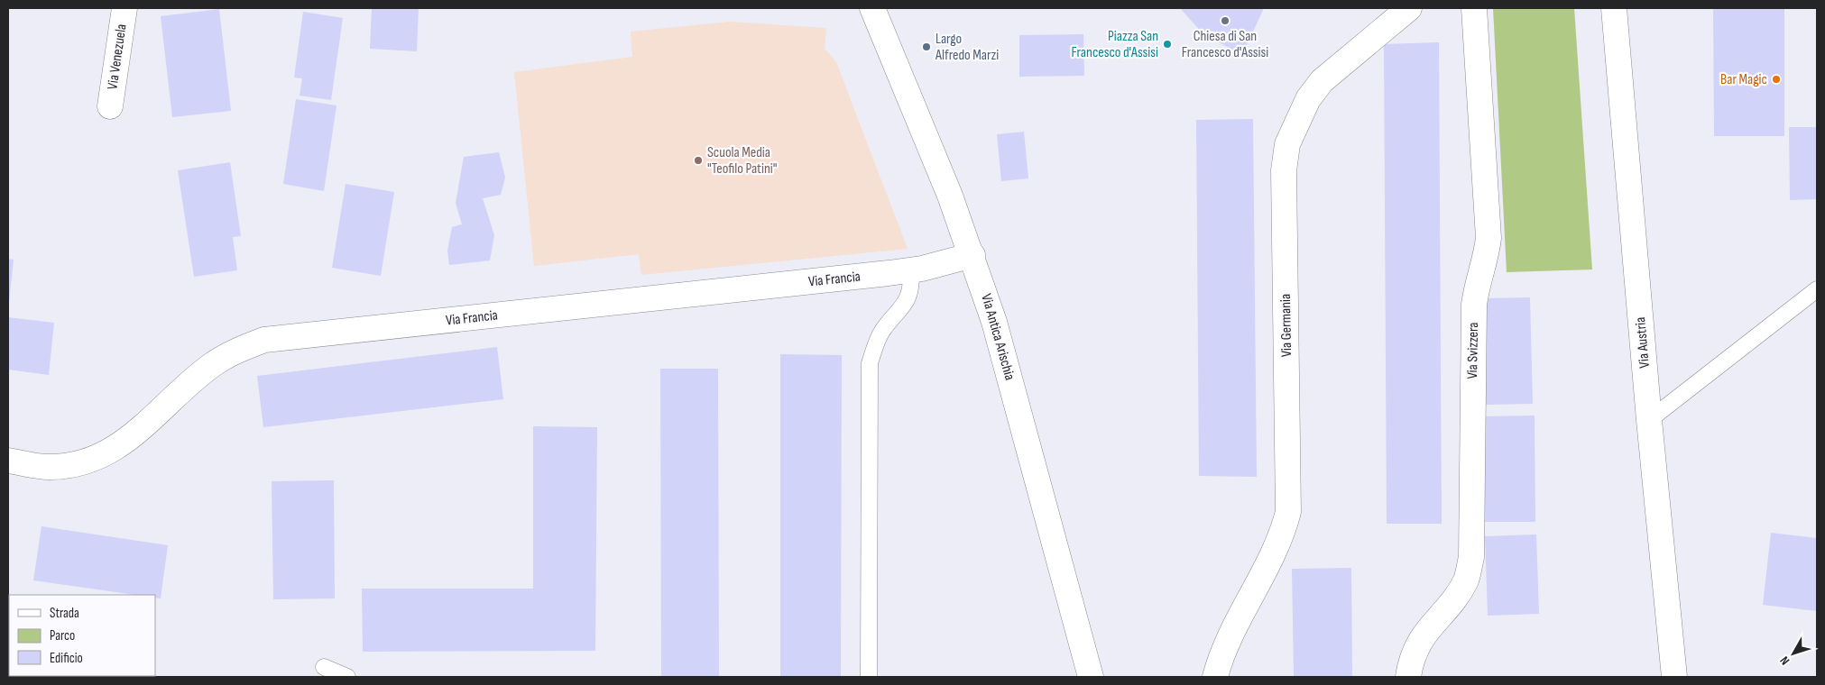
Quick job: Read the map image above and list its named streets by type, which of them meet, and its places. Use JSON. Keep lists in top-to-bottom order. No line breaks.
{"streets":{"street":["Via Venezuela","Via Francia","Via Germania","Via Antica Arischia","Via Austria","Via Svizzera"]},"crossings":[["Via Francia","Via Antica Arischia"]],"places":["Chiesa di San Francesco d'Assisi","Piazza San Francesco d'Assisi","Largo Alfredo Marzi","Bar Magic","Scuola Media \"Teofilo Patini\""],"legend":["Strada","Parco","Edificio"],"north":"bottom left"}
